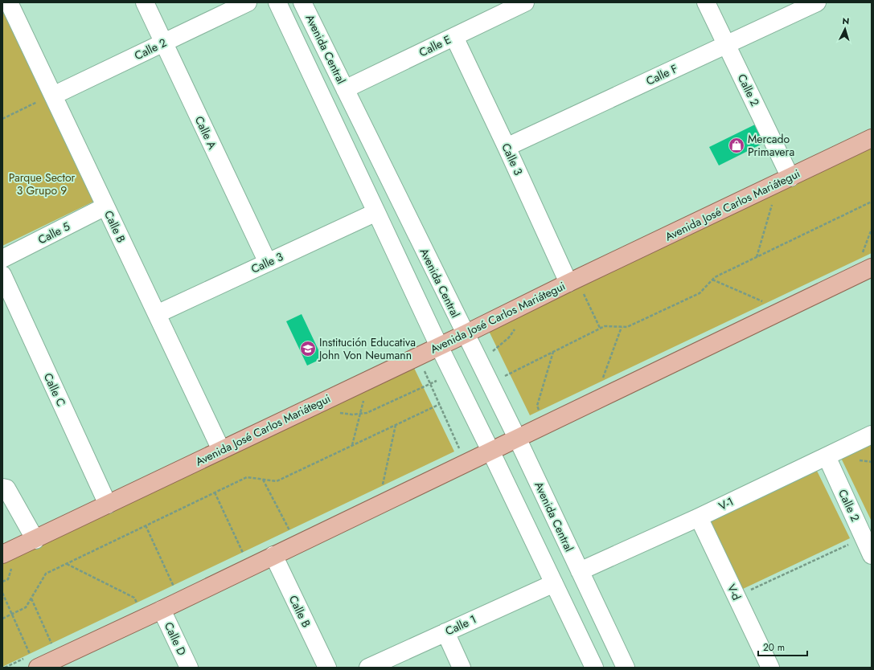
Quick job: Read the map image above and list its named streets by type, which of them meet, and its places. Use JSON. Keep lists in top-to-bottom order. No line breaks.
{"streets":{"main road":["Avenida José Carlos Mariátegui"],"street":["Calle E","Calle 2","Avenida Central","Calle F","Calle A","Calle 3","Calle B","Calle 5","Calle C","V-1","V-d","Calle 1","Calle D"]},"crossings":[["Calle E","Avenida Central"],["Calle E","Calle 3"],["Calle 2","Calle F"],["Calle 2","Calle A"],["Calle 2","Avenida José Carlos Mariátegui"],["Calle 2","Calle B"],["Calle 2","V-1"],["Avenida Central","Calle 3"],["Avenida Central","Avenida José Carlos Mariátegui"],["Avenida Central","V-1"],["Avenida Central","Calle 1"],["Calle F","Calle 3"],["Calle A","Calle 3"],["Calle 3","Avenida José Carlos Mariátegui"],["Calle 3","Calle B"],["Avenida José Carlos Mariátegui","Calle B"],["Avenida José Carlos Mariátegui","Calle C"],["Calle B","Calle 5"],["V-1","V-d"]],"parks":["Parque Sector 3 Grupo 9"],"places":{"shop":["Mercado Primavera"],"school or university":["Institución Educativa John Von Neumann"]},"scale_bar":"20 m","north":"top"}
